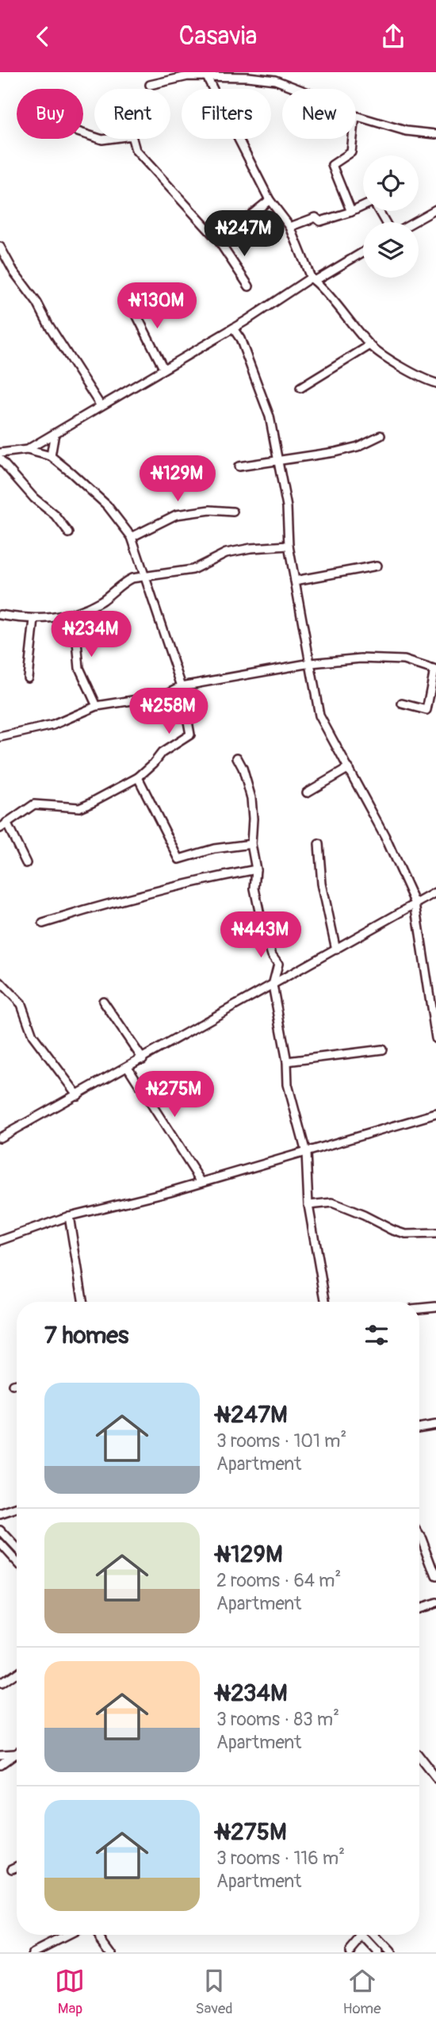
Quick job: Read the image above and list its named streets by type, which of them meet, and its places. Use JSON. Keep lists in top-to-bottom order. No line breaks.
{"page":{"header":"Casavia","chip":["Buy","Rent","Filters","New"],"price":["₦247M","₦130M","₦129M","₦234M","₦258M","₦443M","₦275M"],"heading":"7 homes","list":[{"name":"₦247M","note":"3 rooms · 101 m² · Apartment"},{"name":"₦129M","note":"2 rooms · 64 m² · Apartment"},{"name":"₦234M","note":"3 rooms · 83 m² · Apartment"},{"name":"₦275M","note":"3 rooms · 116 m² · Apartment"}],"tabs":["Map","Saved","Home"]}}
